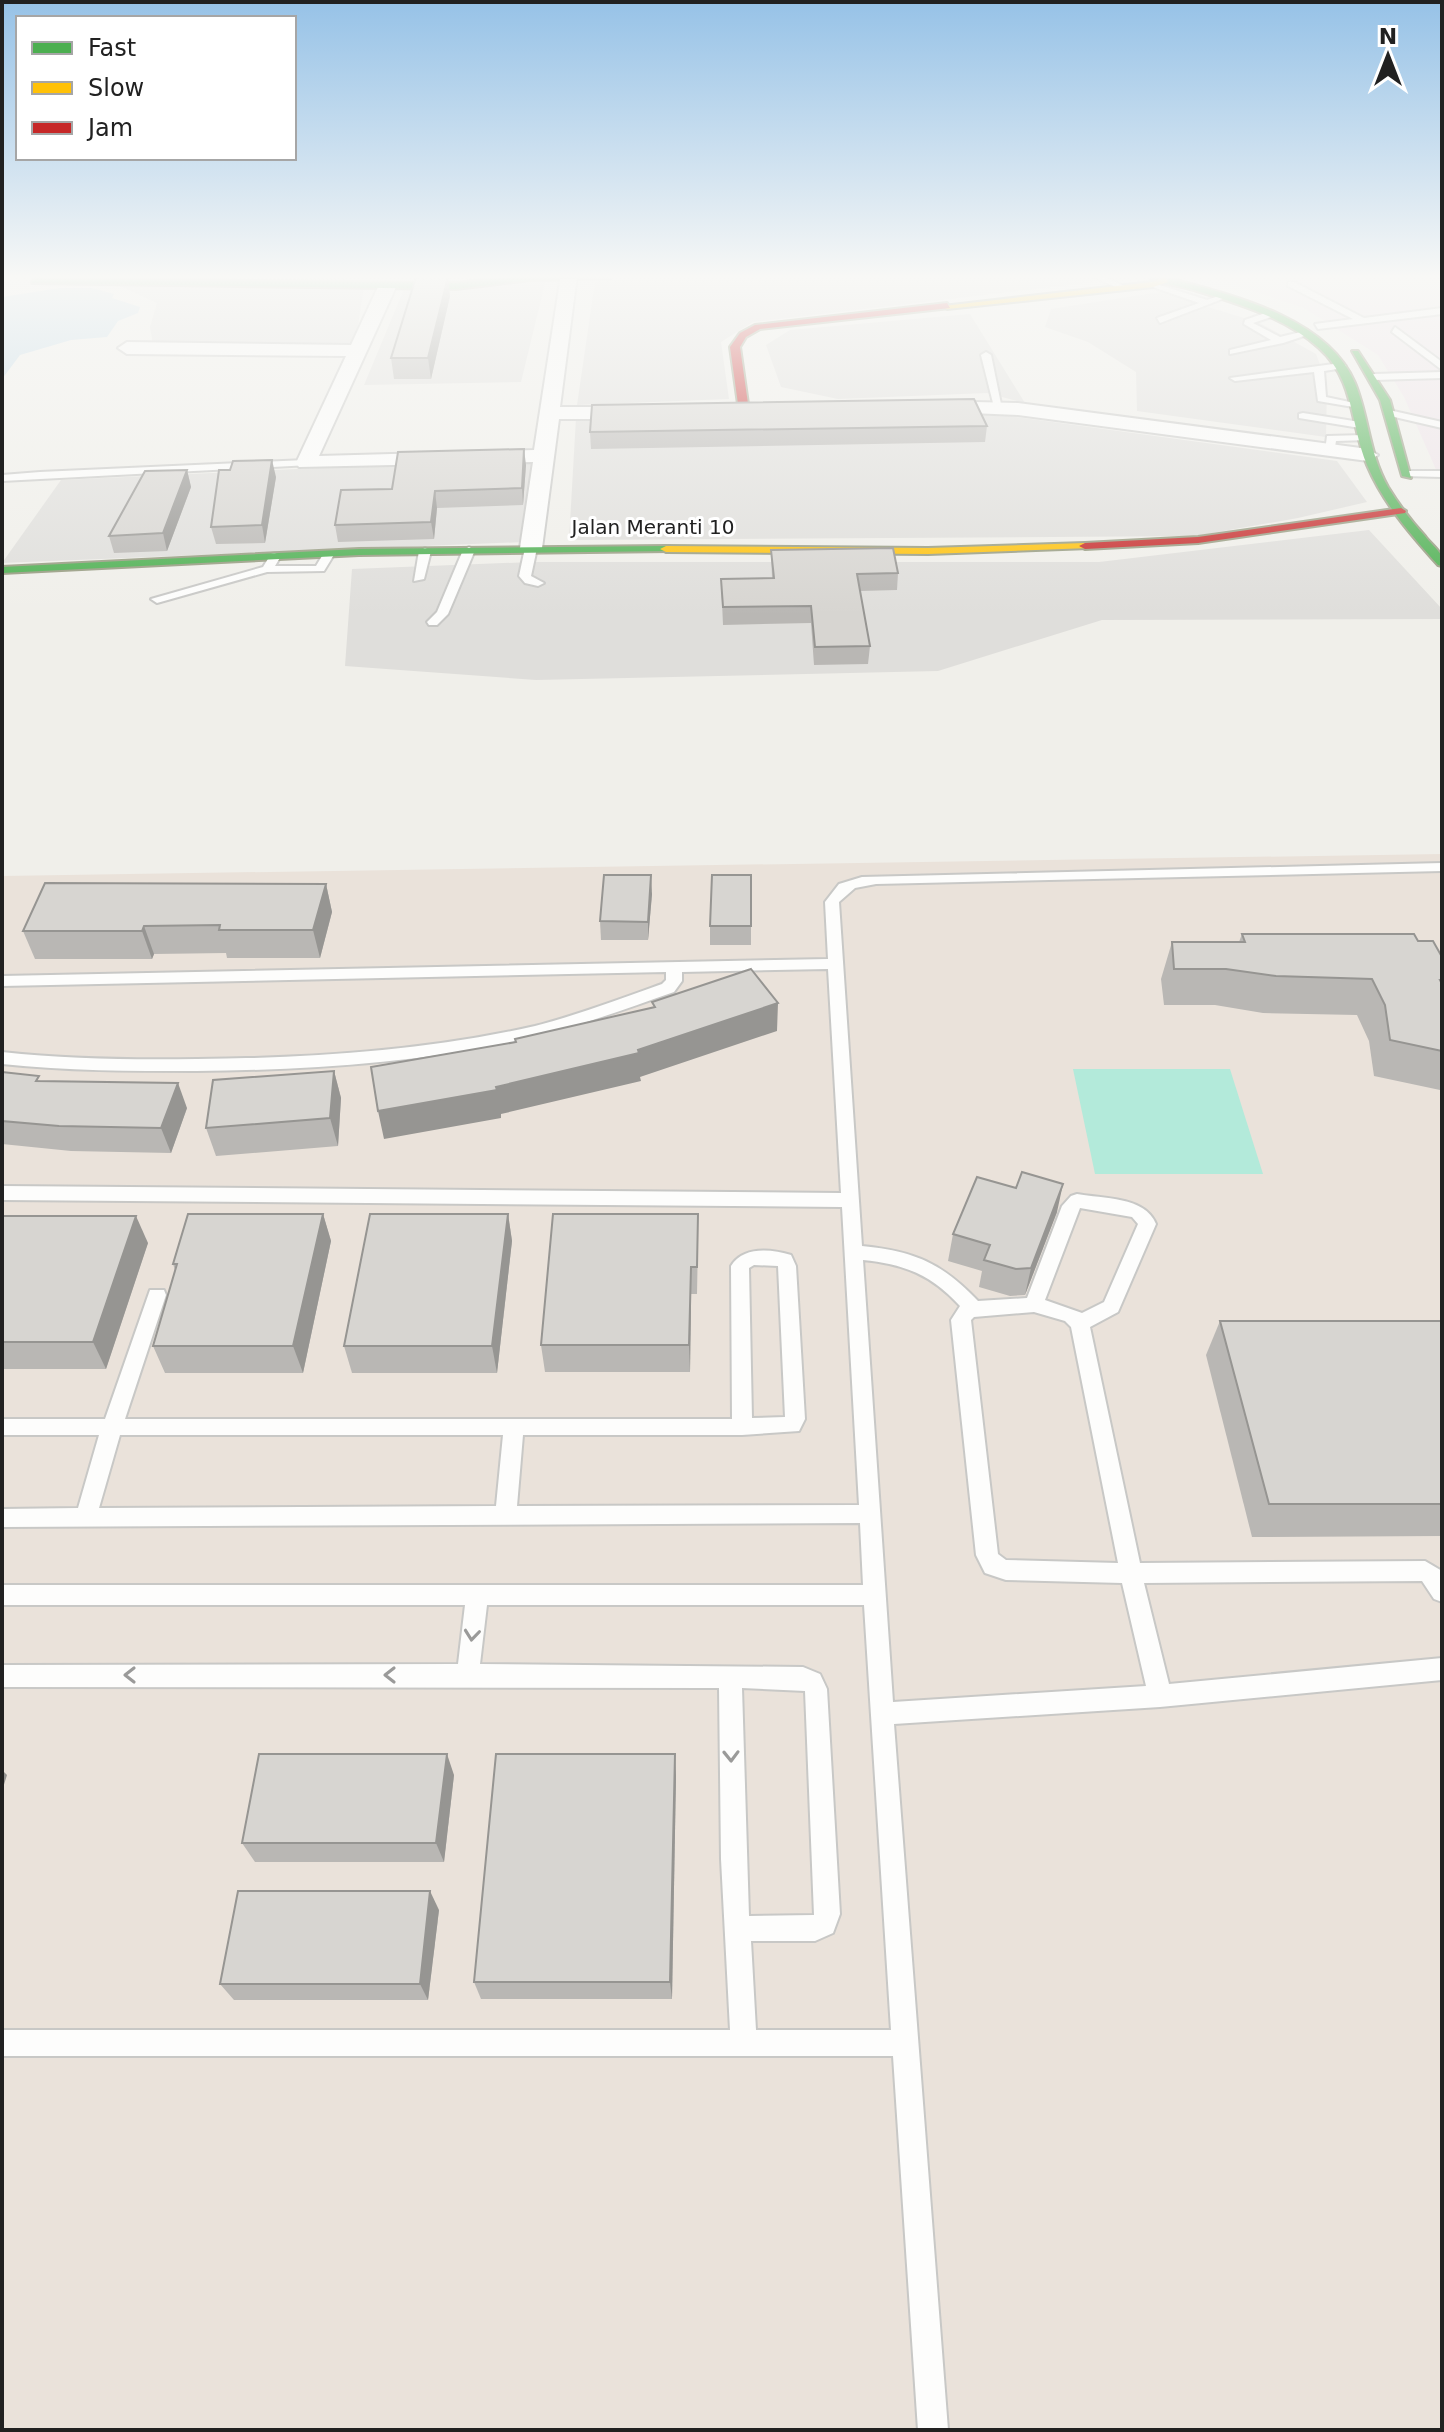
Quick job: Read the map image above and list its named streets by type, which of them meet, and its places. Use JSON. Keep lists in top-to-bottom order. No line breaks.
{"streets":{"street":["Jalan Meranti 10"]},"legend":["Fast","Slow","Jam"],"north":"top"}
